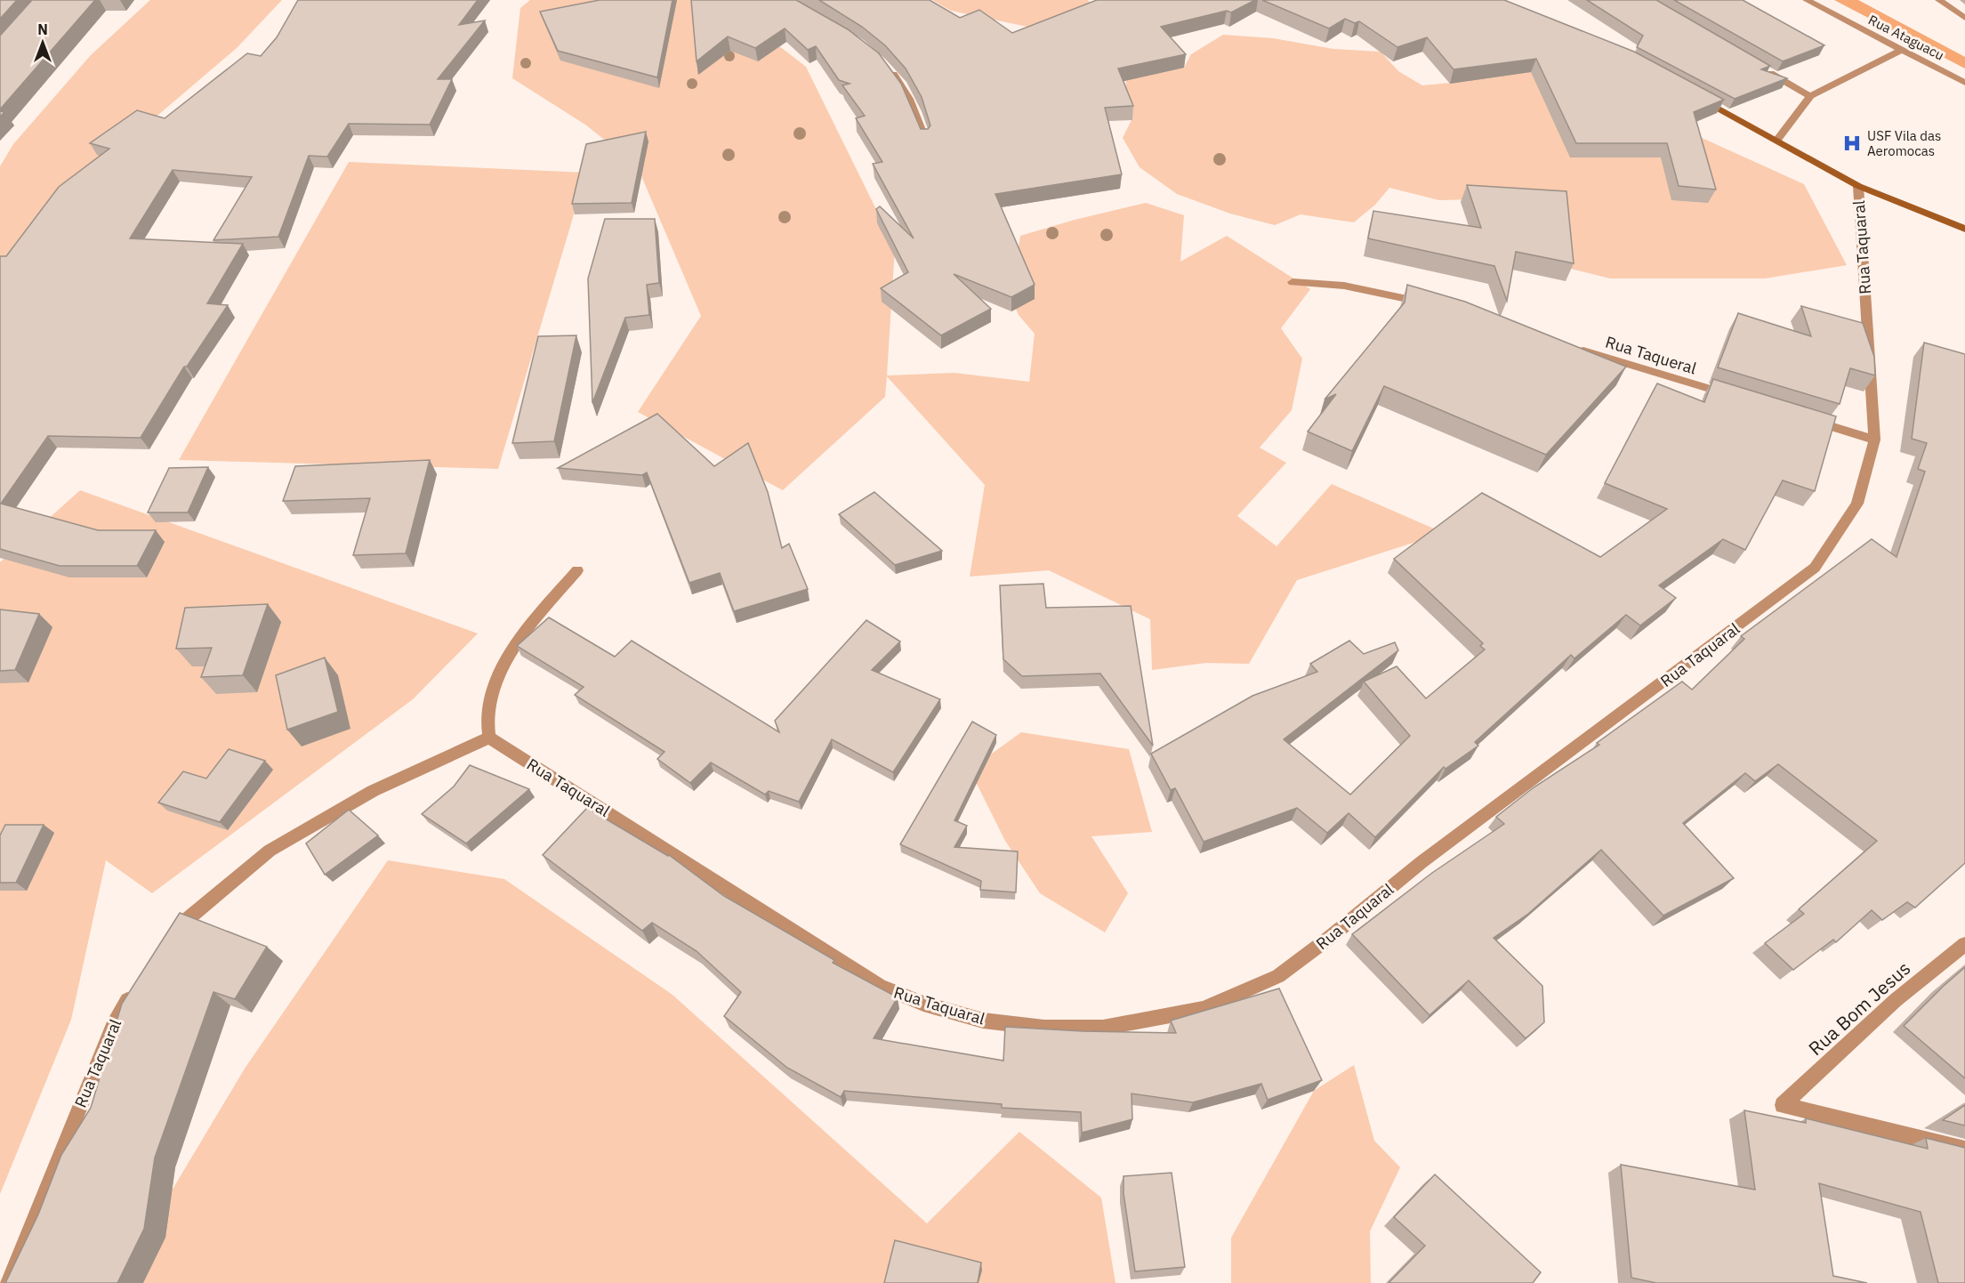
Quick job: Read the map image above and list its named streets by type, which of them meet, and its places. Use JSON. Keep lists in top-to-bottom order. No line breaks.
{"streets":{"street":["Rua Ataguacu","Rua Taquaral","Rua Taqueral","Rua Bom Jesus"]},"places":{"hospital":["USF Vila das Aeromocas"]},"north":"top"}
